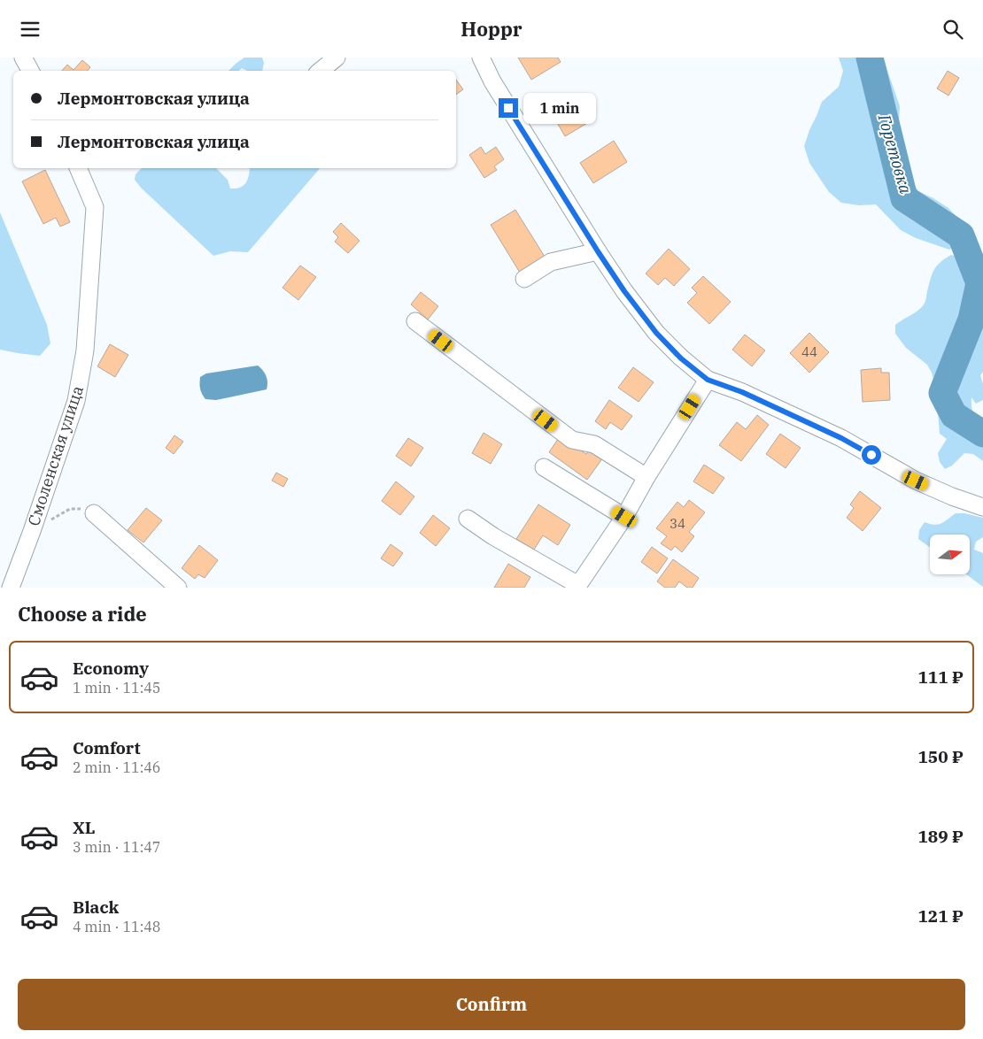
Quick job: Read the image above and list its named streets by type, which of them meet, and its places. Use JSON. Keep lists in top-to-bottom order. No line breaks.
{"streets":{"street":["Смоленская улица"]},"water":["Горетовка"],"house_numbers":["44","34"],"north":"right","page":{"header":"Hoppr","banner":["Лермонтовская улица","Лермонтовская улица"],"bubble":"1 min","heading":"Choose a ride","list":[{"name":"Economy","note":"1 min · 11:45","value":"111 ₽"},{"name":"Comfort","note":"2 min · 11:46","value":"150 ₽"},{"name":"XL","note":"3 min · 11:47","value":"189 ₽"},{"name":"Black","note":"4 min · 11:48","value":"121 ₽"}],"buttons":"Confirm"}}
